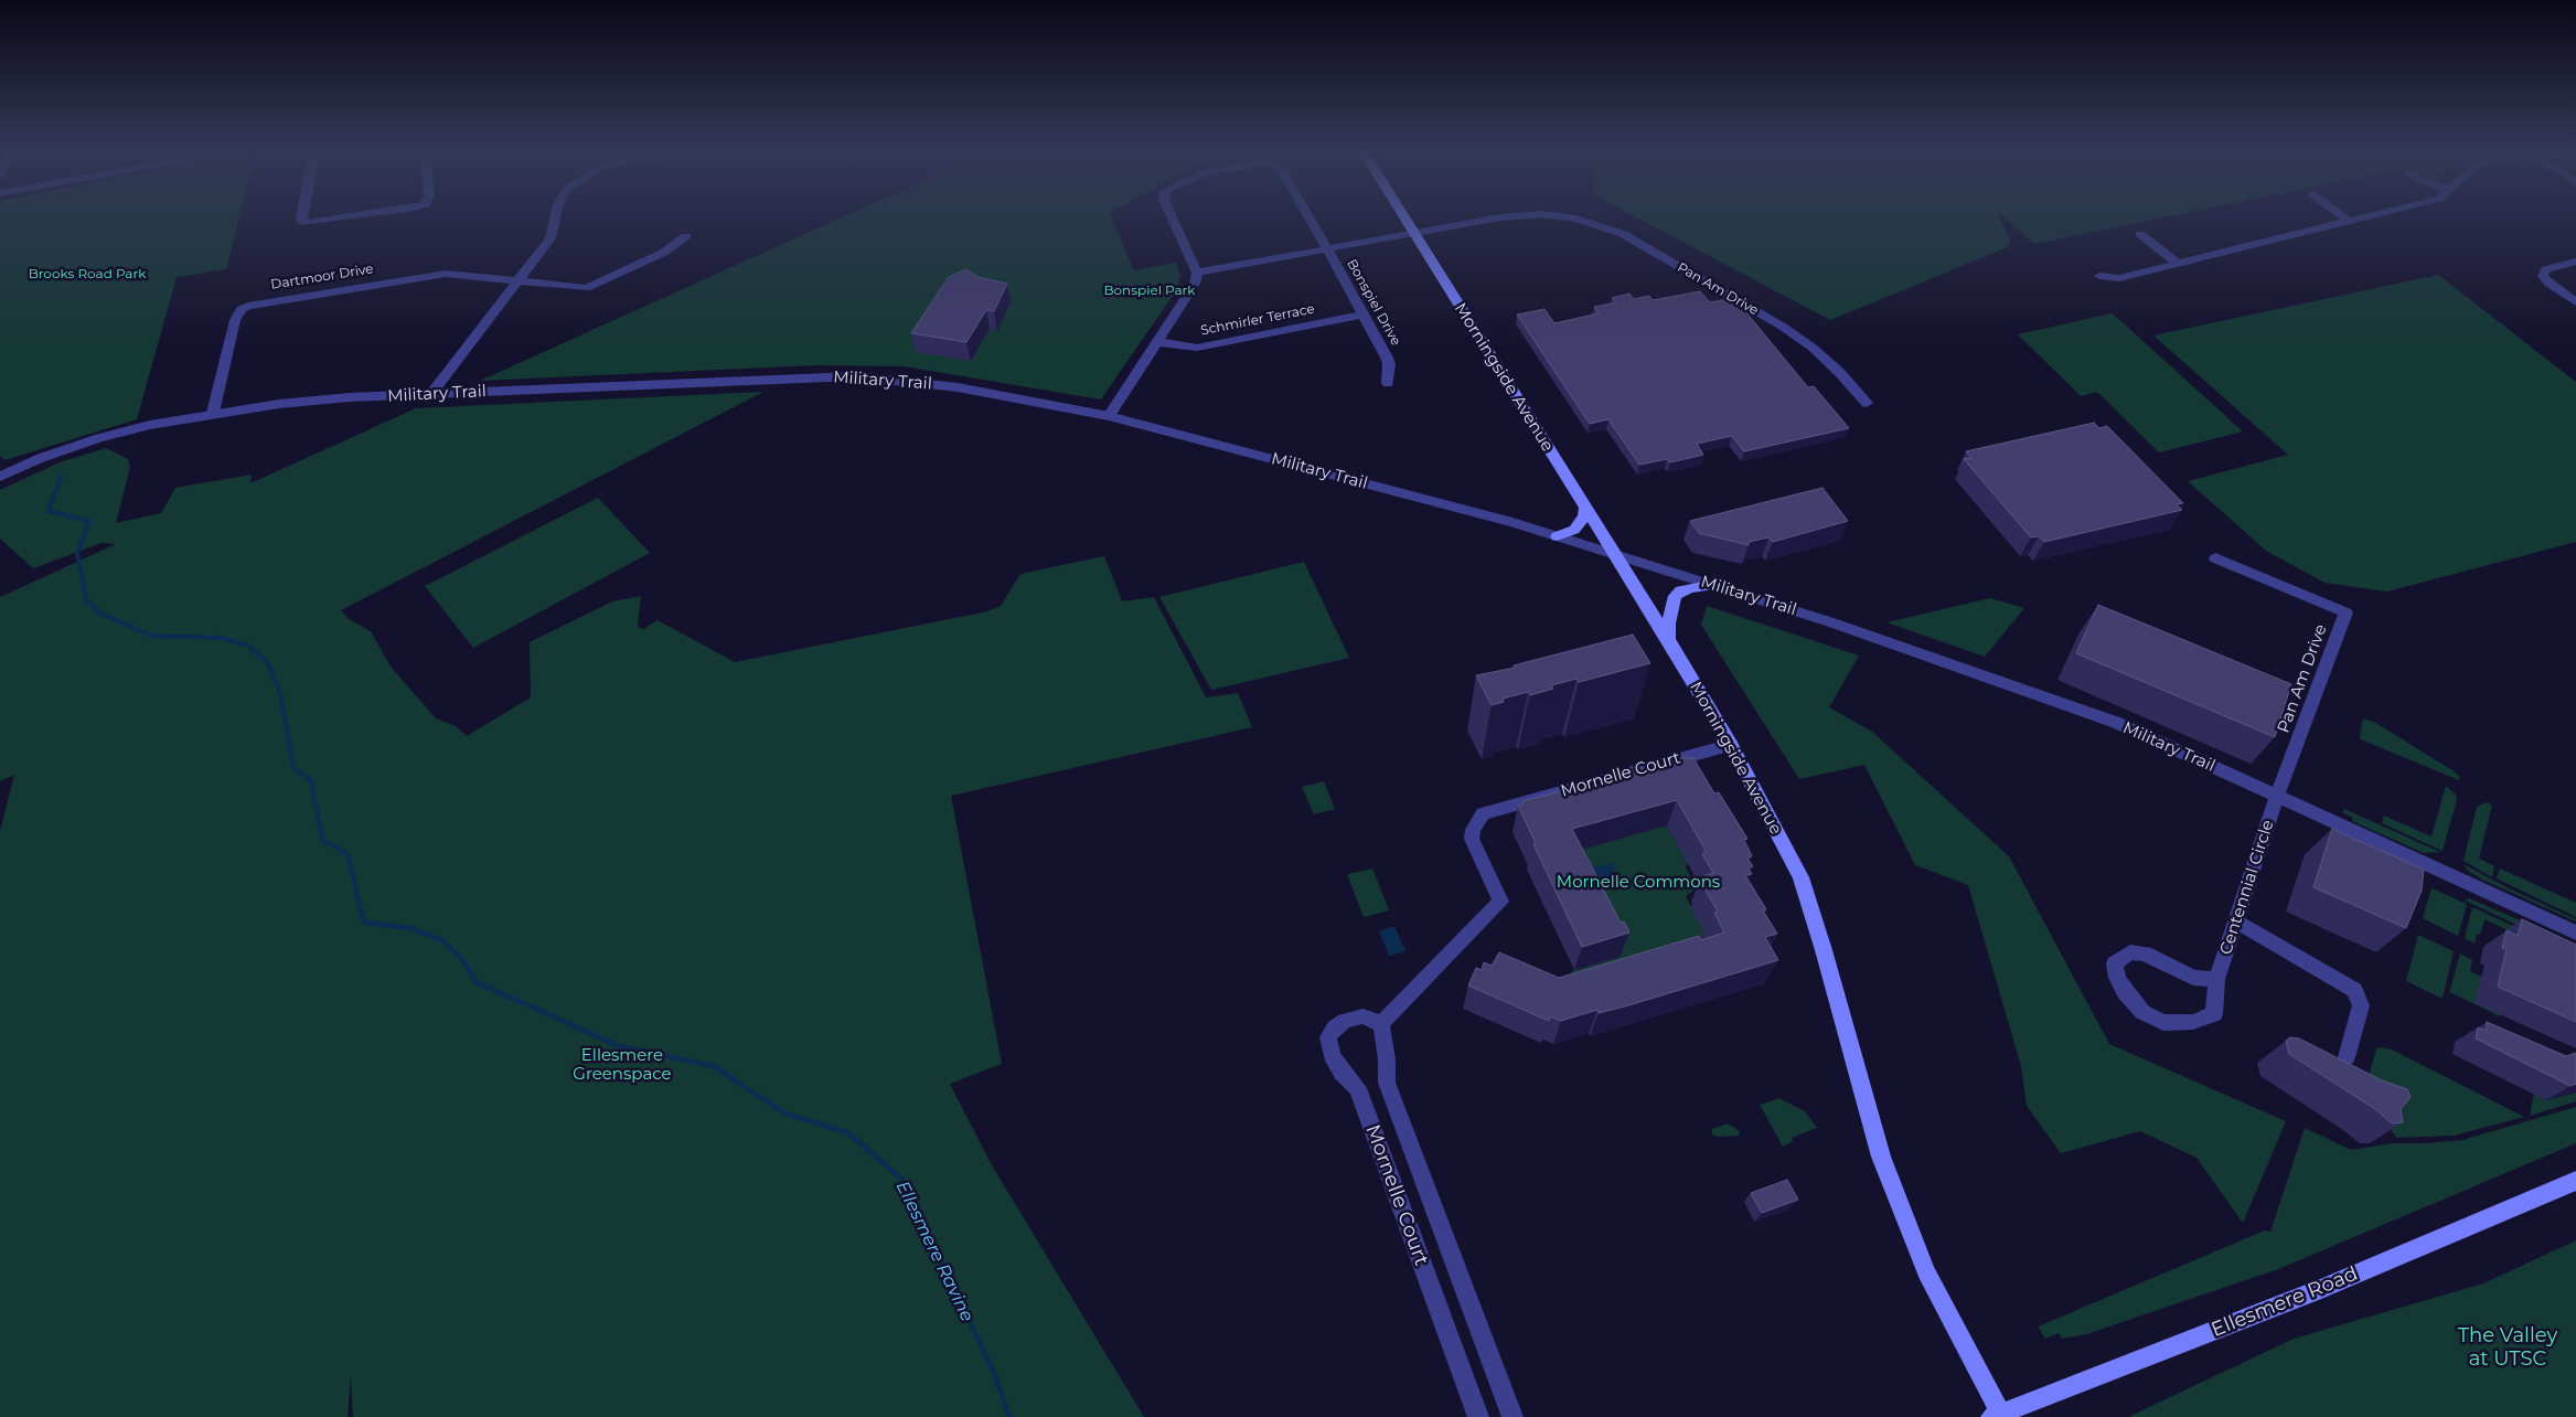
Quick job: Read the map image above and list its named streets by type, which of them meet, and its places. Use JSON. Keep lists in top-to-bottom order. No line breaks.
{"streets":{"main road":["Morningside Avenue","Ellesmere Road"],"street":["Dartmoor Drive","Pan Am Drive","Bonspiel Drive","Schmirler Terrace","Military Trail","Mornelle Court","Centennial Circle"]},"crossings":[["Dartmoor Drive","Military Trail"],["Pan Am Drive","Bonspiel Drive"],["Pan Am Drive","Morningside Avenue"],["Pan Am Drive","Military Trail"],["Pan Am Drive","Centennial Circle"],["Bonspiel Drive","Schmirler Terrace"],["Morningside Avenue","Military Trail"],["Morningside Avenue","Mornelle Court"],["Morningside Avenue","Ellesmere Road"],["Military Trail","Centennial Circle"]],"water":["Ellesmere Ravine"],"parks":["Brooks Road Park","Bonspiel Park","Mornelle Commons","Ellesmere Greenspace","The Valley at UTSC"]}
